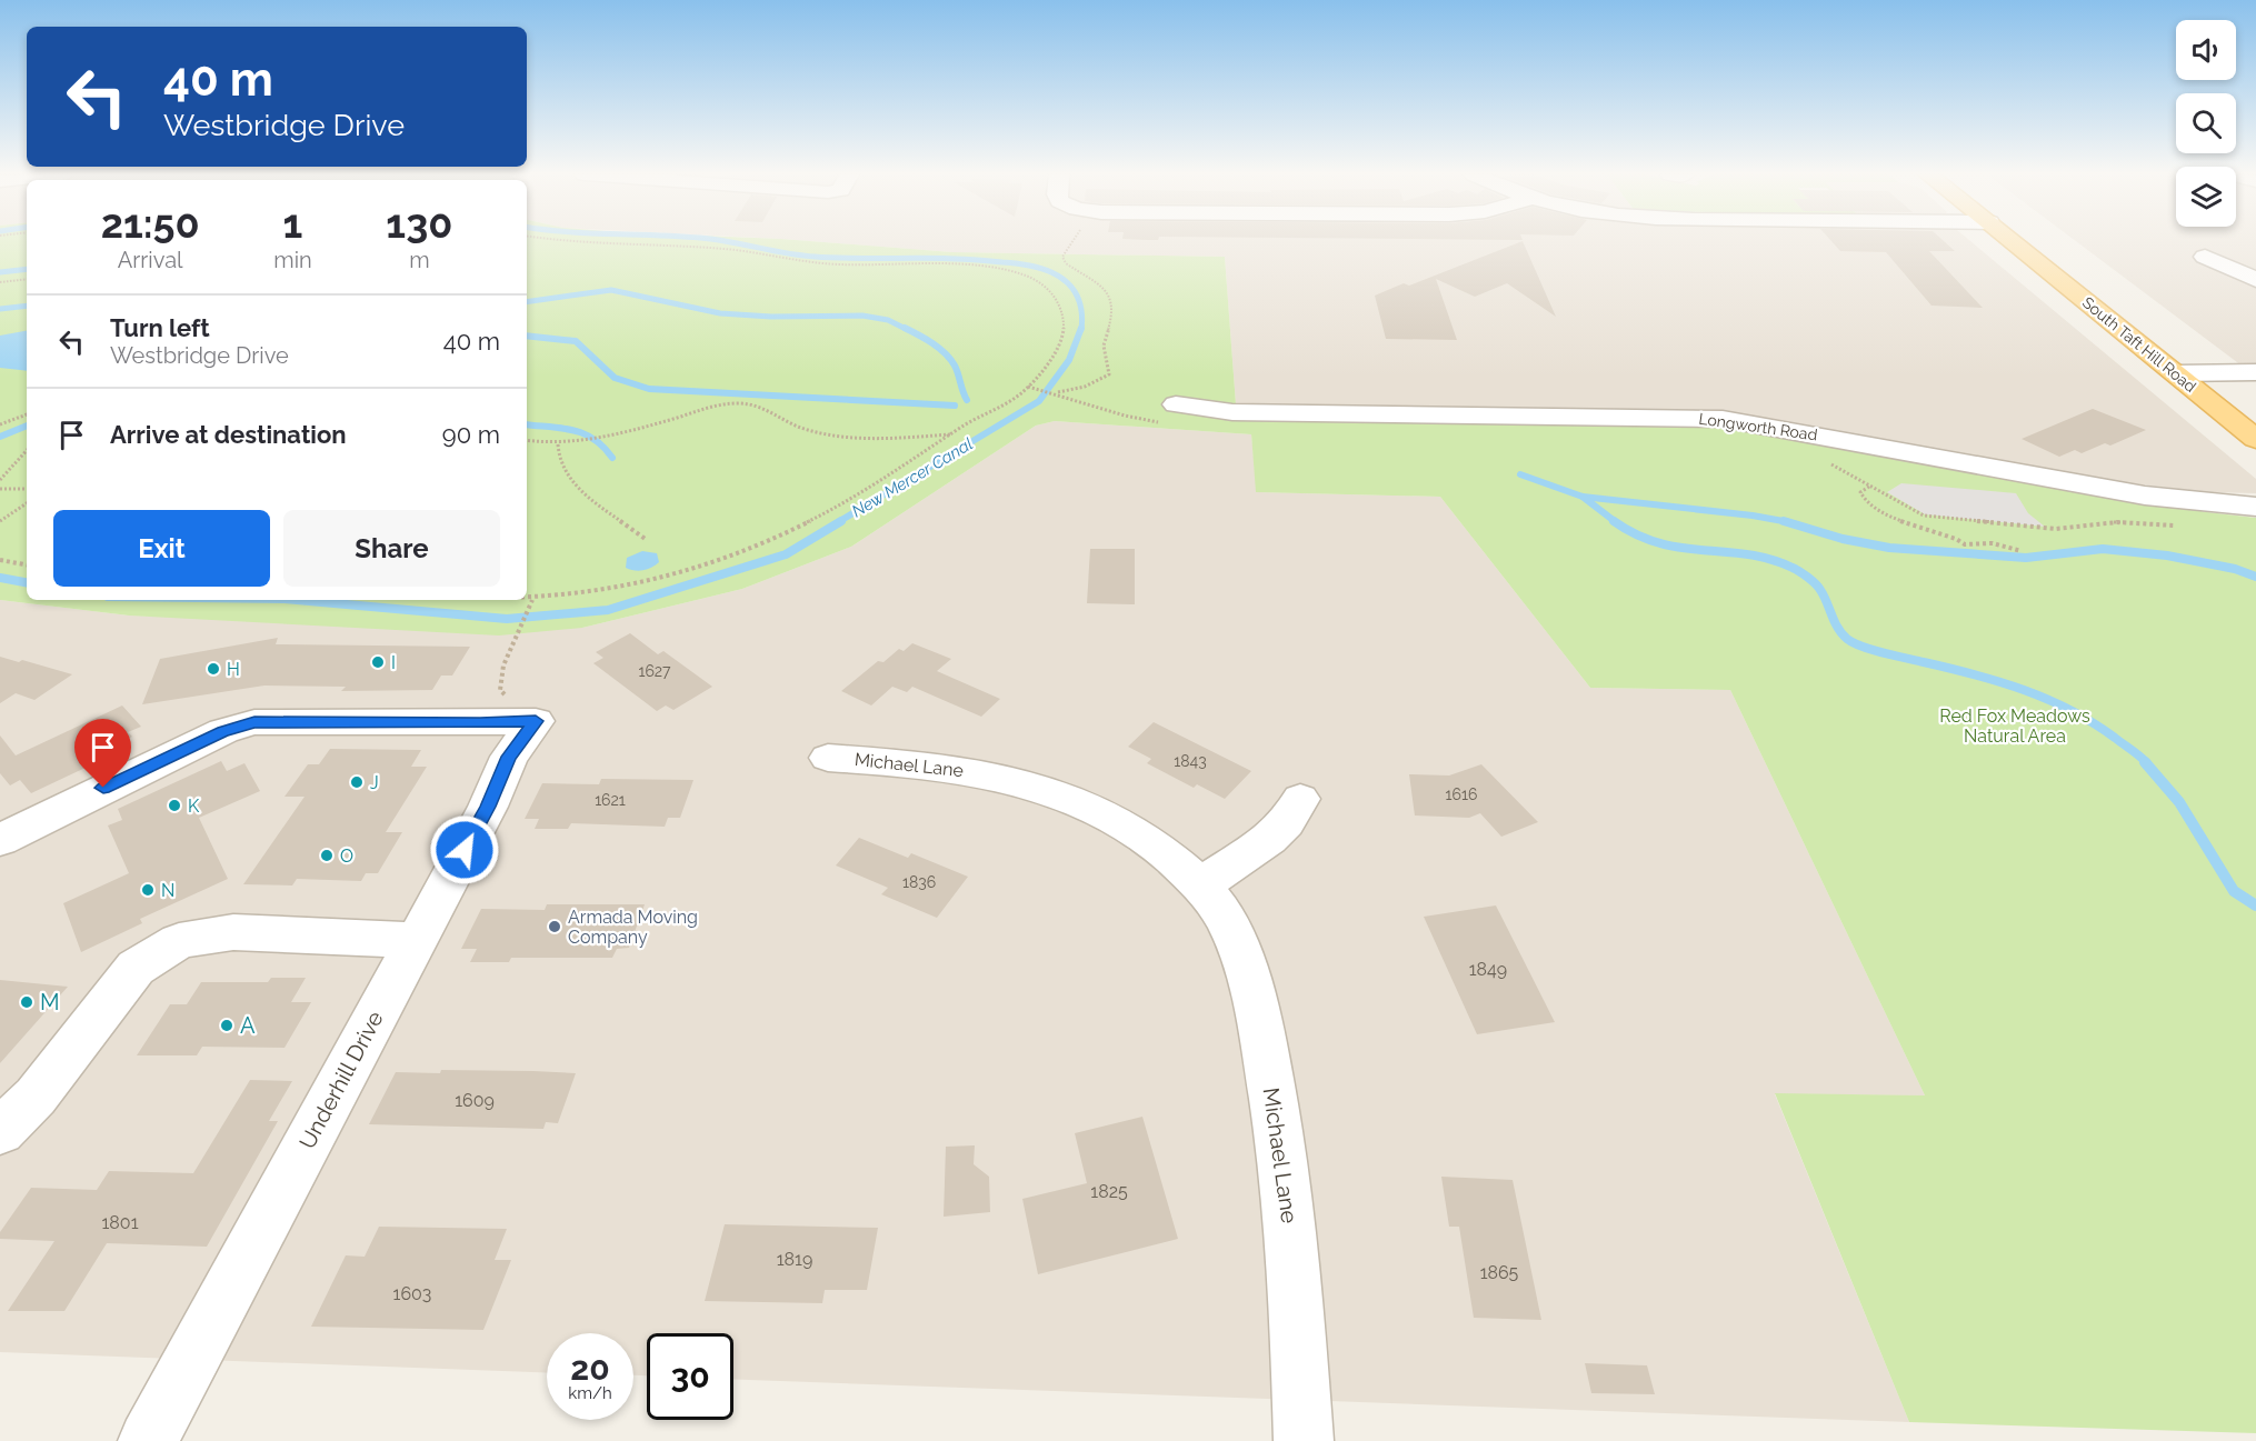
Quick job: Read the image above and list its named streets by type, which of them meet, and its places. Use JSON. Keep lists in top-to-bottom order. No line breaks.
{"streets":{"main road":["South Taft Hill Road"],"street":["Longworth Road","Michael Lane","Underhill Drive"]},"water":["New Mercer Canal"],"parks":["Red Fox Meadows Natural Area"],"places":["I","H","J","K","O","N","Armada Moving Company","M","A"],"house_numbers":["1627","1843","1616","1621","1836","1849","1609","1825","1801","1819","1865","1603"],"page":{"turn":["40 m","Westbridge Drive"],"eta":["21:50","Arrival","1","min","130","m"],"list":[{"name":"Turn left","note":"Westbridge Drive","value":"40 m"},{"name":"Arrive at destination","value":"90 m"}],"buttons":["Exit","Share"],"speed":"20 km/h","limit":"30"}}
